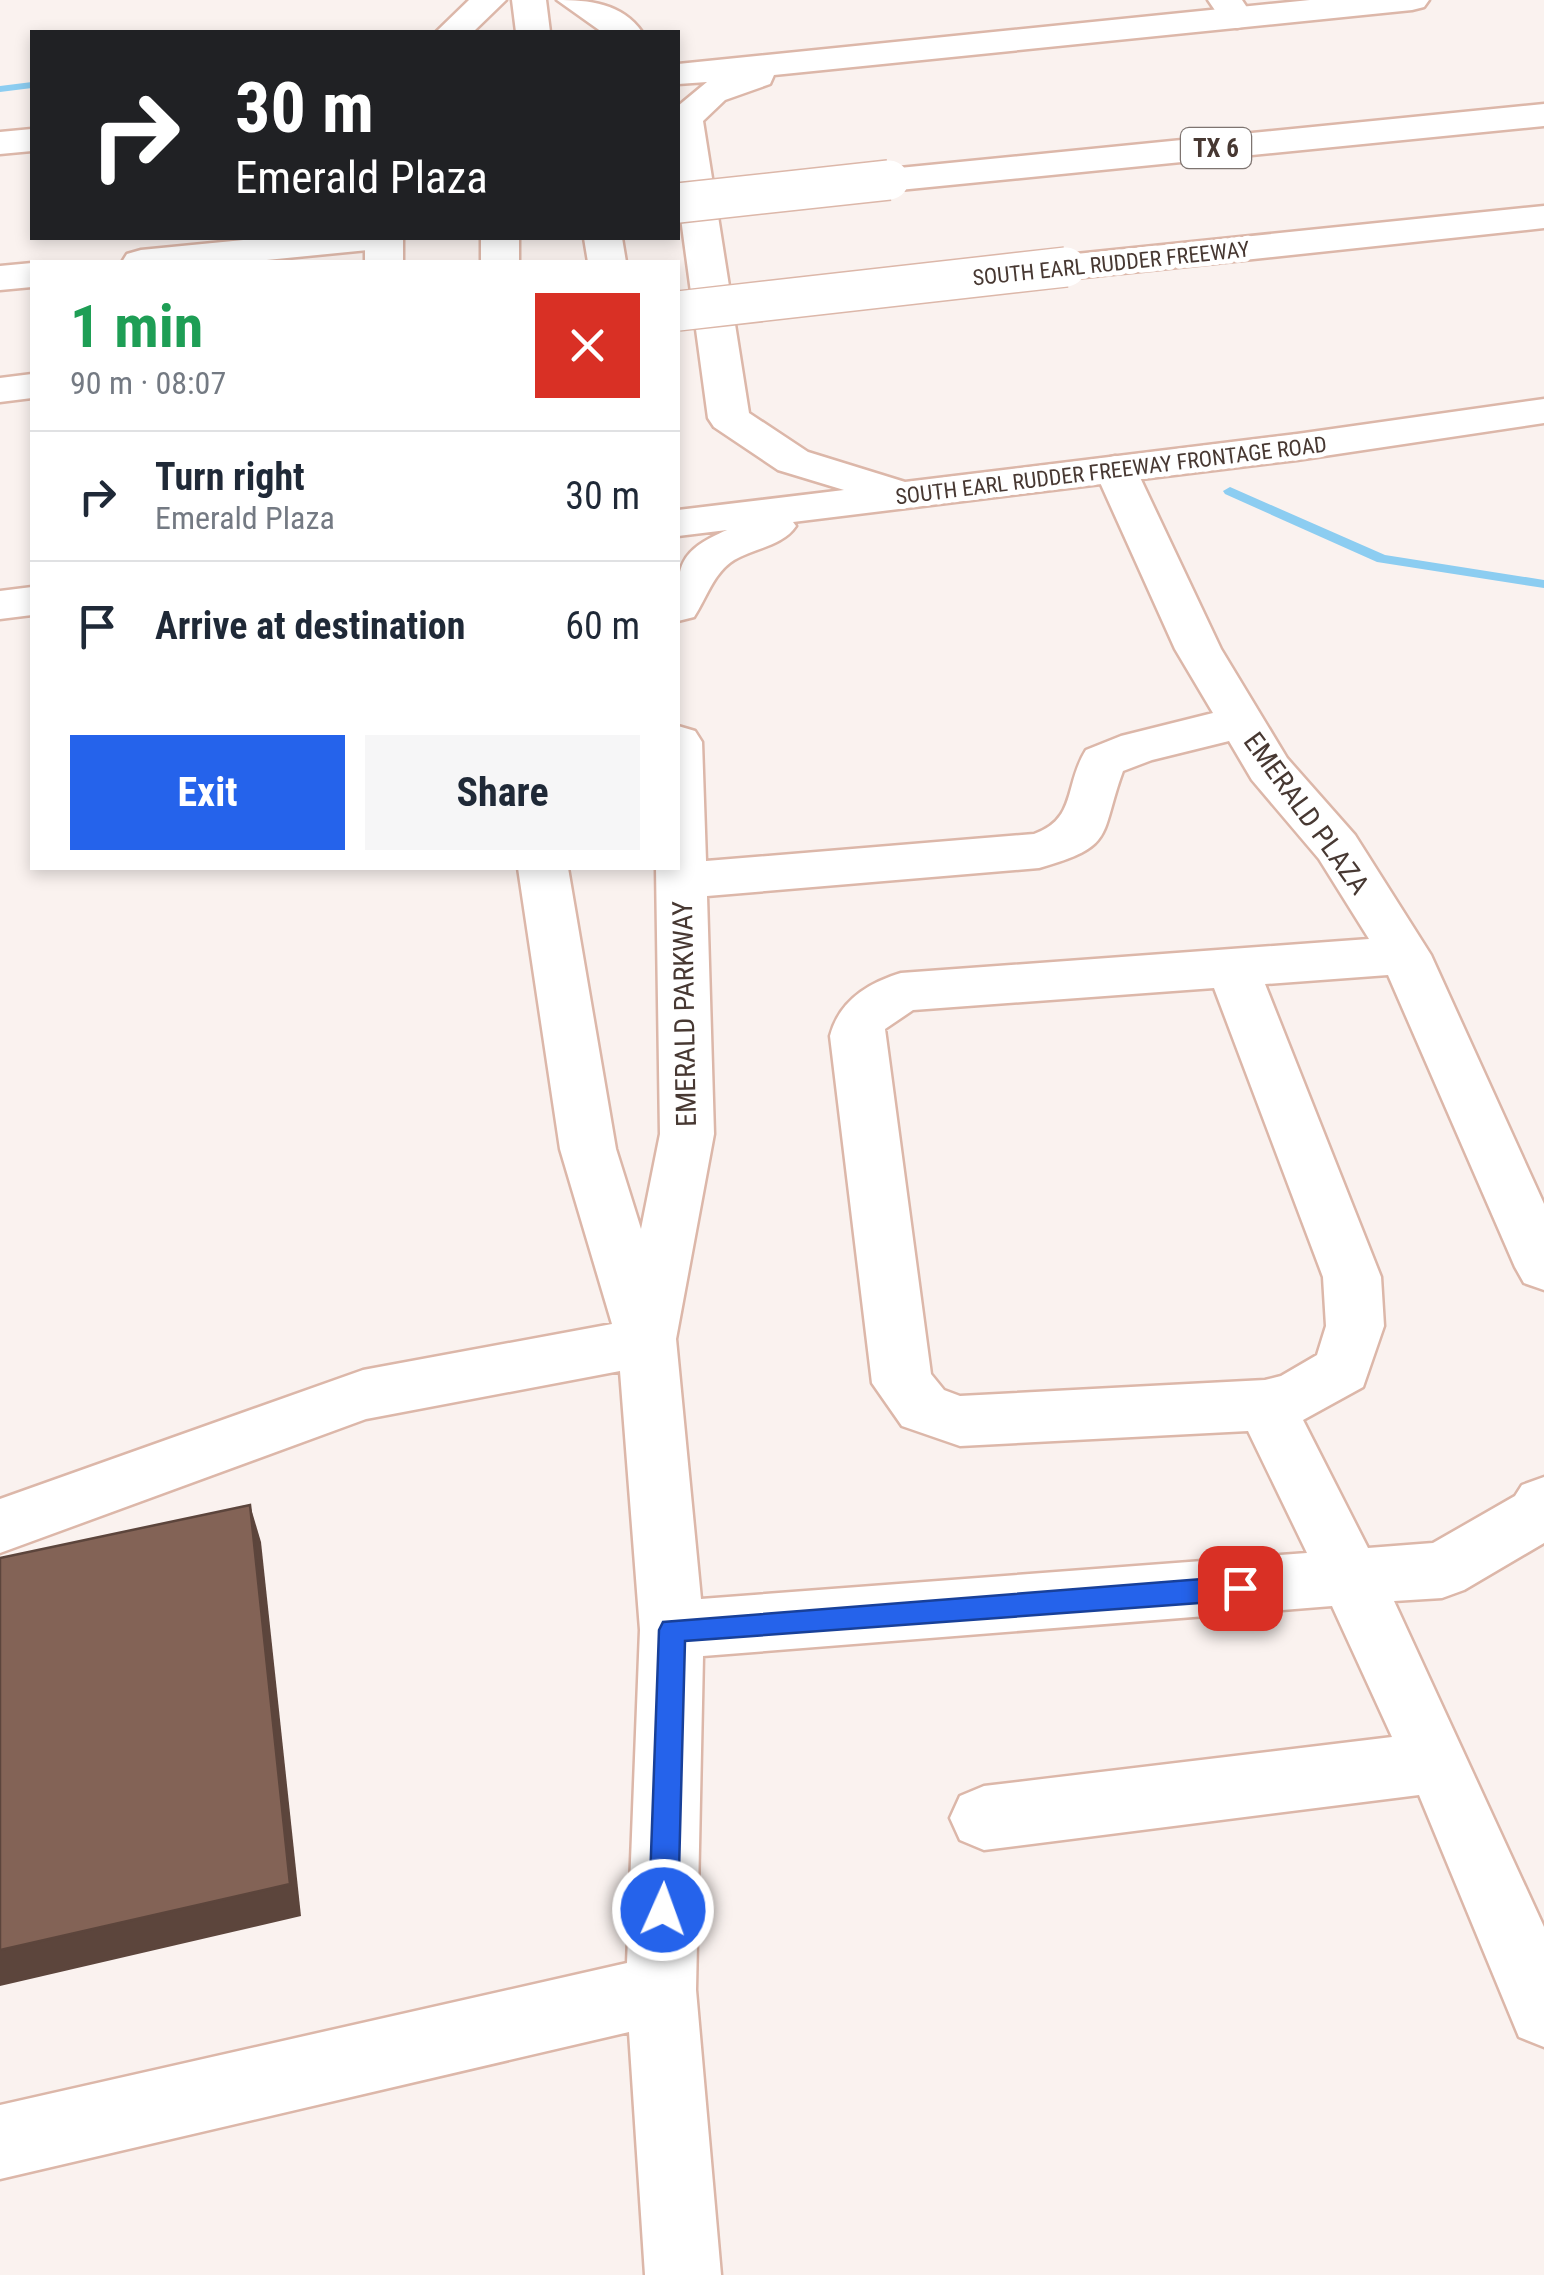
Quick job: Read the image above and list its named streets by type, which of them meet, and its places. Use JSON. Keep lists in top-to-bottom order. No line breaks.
{"streets":{"main road":["TX 6","SOUTH EARL RUDDER FREEWAY","SOUTH EARL RUDDER FREEWAY FRONTAGE ROAD","EMERALD PLAZA","EMERALD PARKWAY"]},"crossings":[["SOUTH EARL RUDDER FREEWAY FRONTAGE ROAD","EMERALD PLAZA"]],"page":{"turn":["30 m","Emerald Plaza"],"heading":["1 min","90 m · 08:07"],"list":[{"name":"Turn right","note":"Emerald Plaza","value":"30 m"},{"name":"Arrive at destination","value":"60 m"}],"buttons":["Exit","Share"]}}
